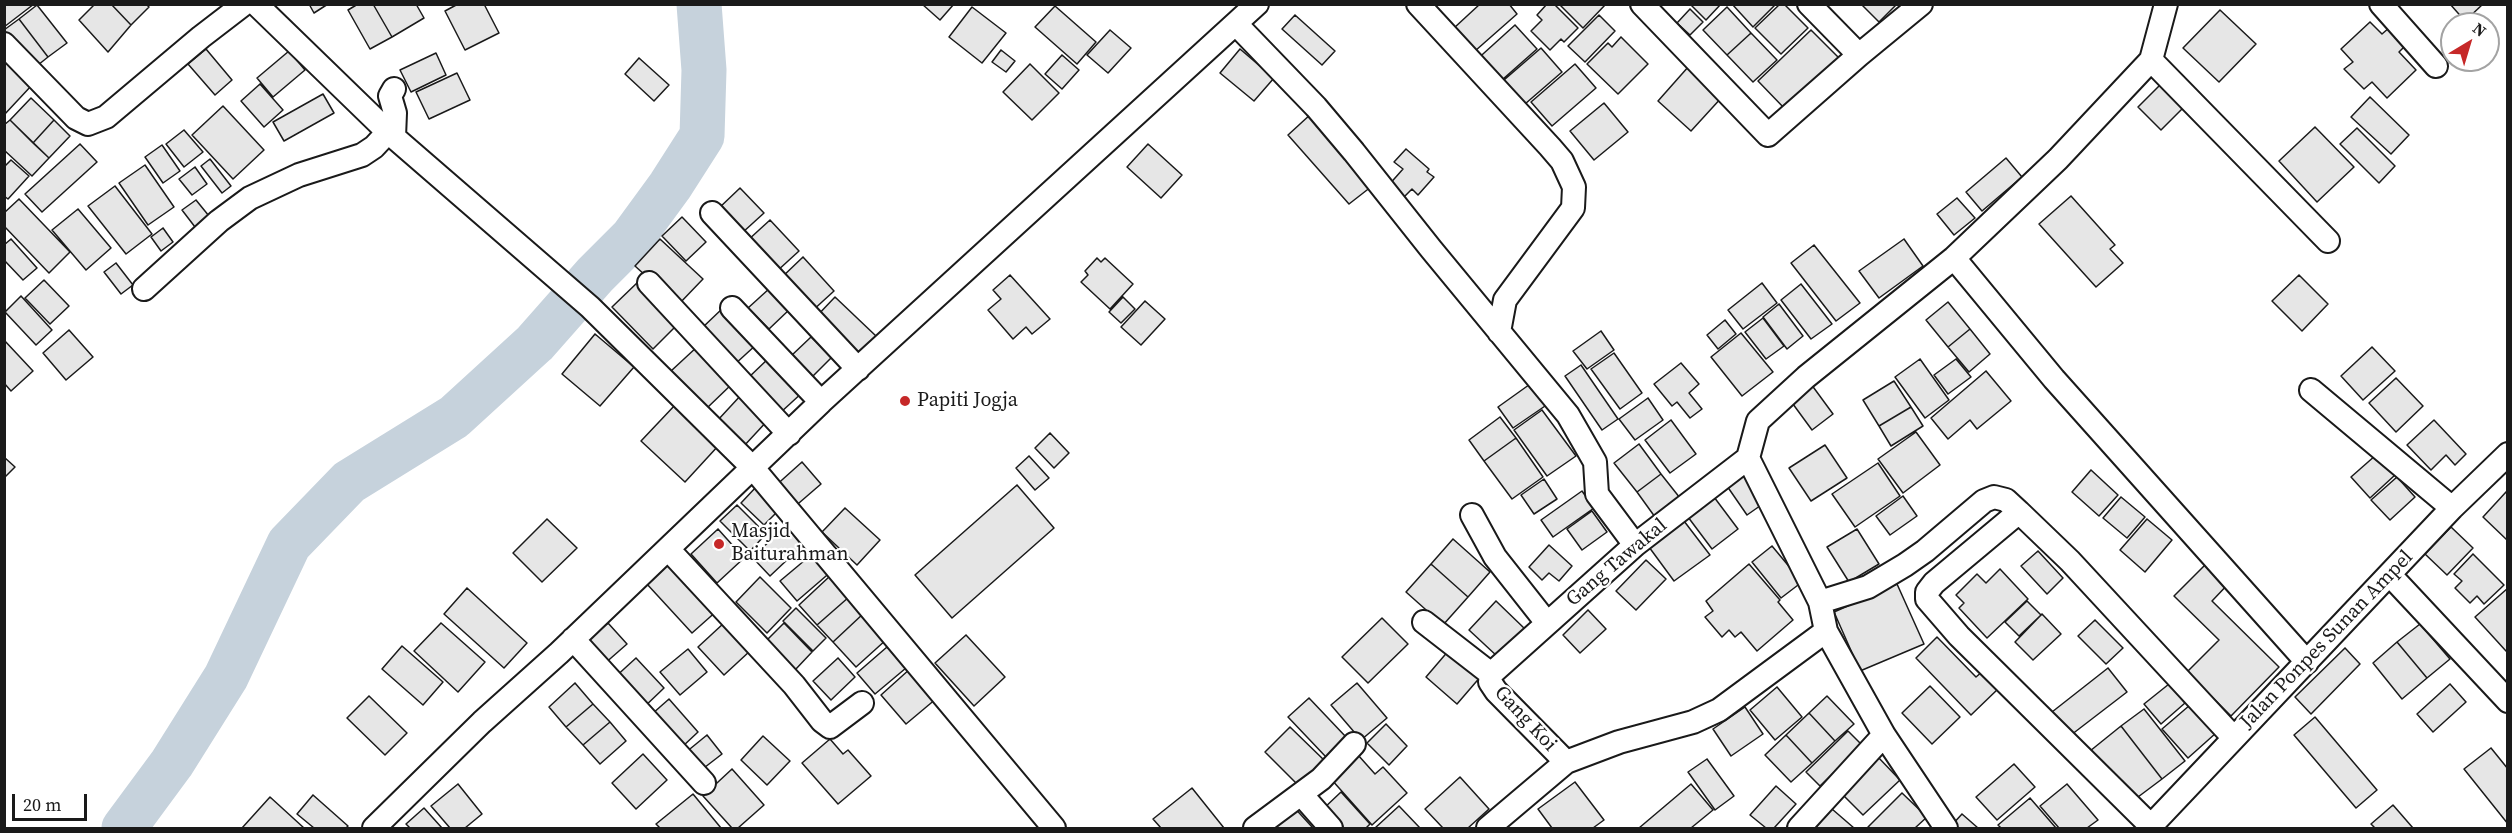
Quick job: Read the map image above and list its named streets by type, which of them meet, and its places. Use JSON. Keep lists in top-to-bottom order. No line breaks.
{"streets":{"street":["Gang Tawakal","Jalan Ponpes Sunan Ampel","Gang Koi"]},"crossings":[["Gang Tawakal","Gang Koi"]],"places":["Papiti Jogja","Masjid Baiturahman"],"scale_bar":"20 m","north":"top right"}
